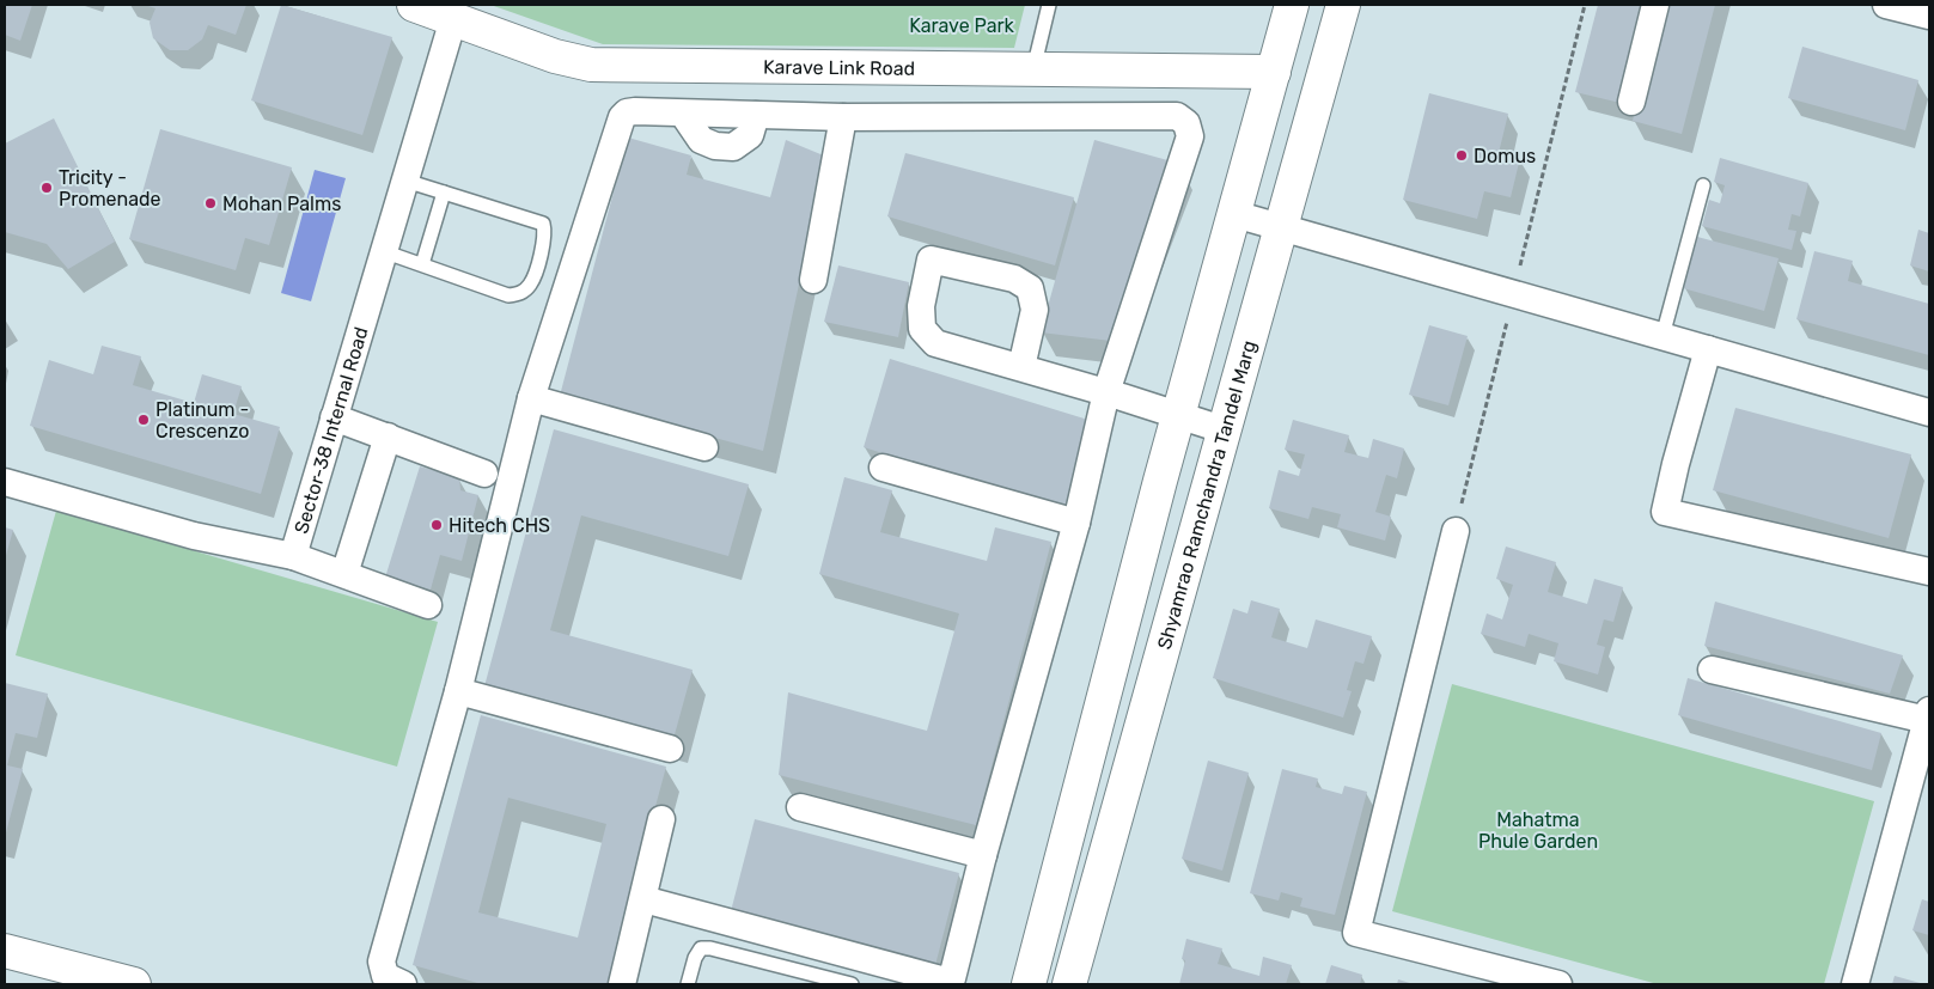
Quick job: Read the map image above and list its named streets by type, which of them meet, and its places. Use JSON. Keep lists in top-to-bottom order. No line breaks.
{"streets":{"street":["Karave Link Road","Sector-38 Internal Road","Shyamrao Ramchandra Tandel Marg"]},"crossings":[["Karave Link Road","Sector-38 Internal Road"]],"parks":["Karave Park","Mahatma Phule Garden"],"places":["Domus","Tricity - Promenade","Mohan Palms","Platinum - Crescenzo","Hitech CHS"]}
